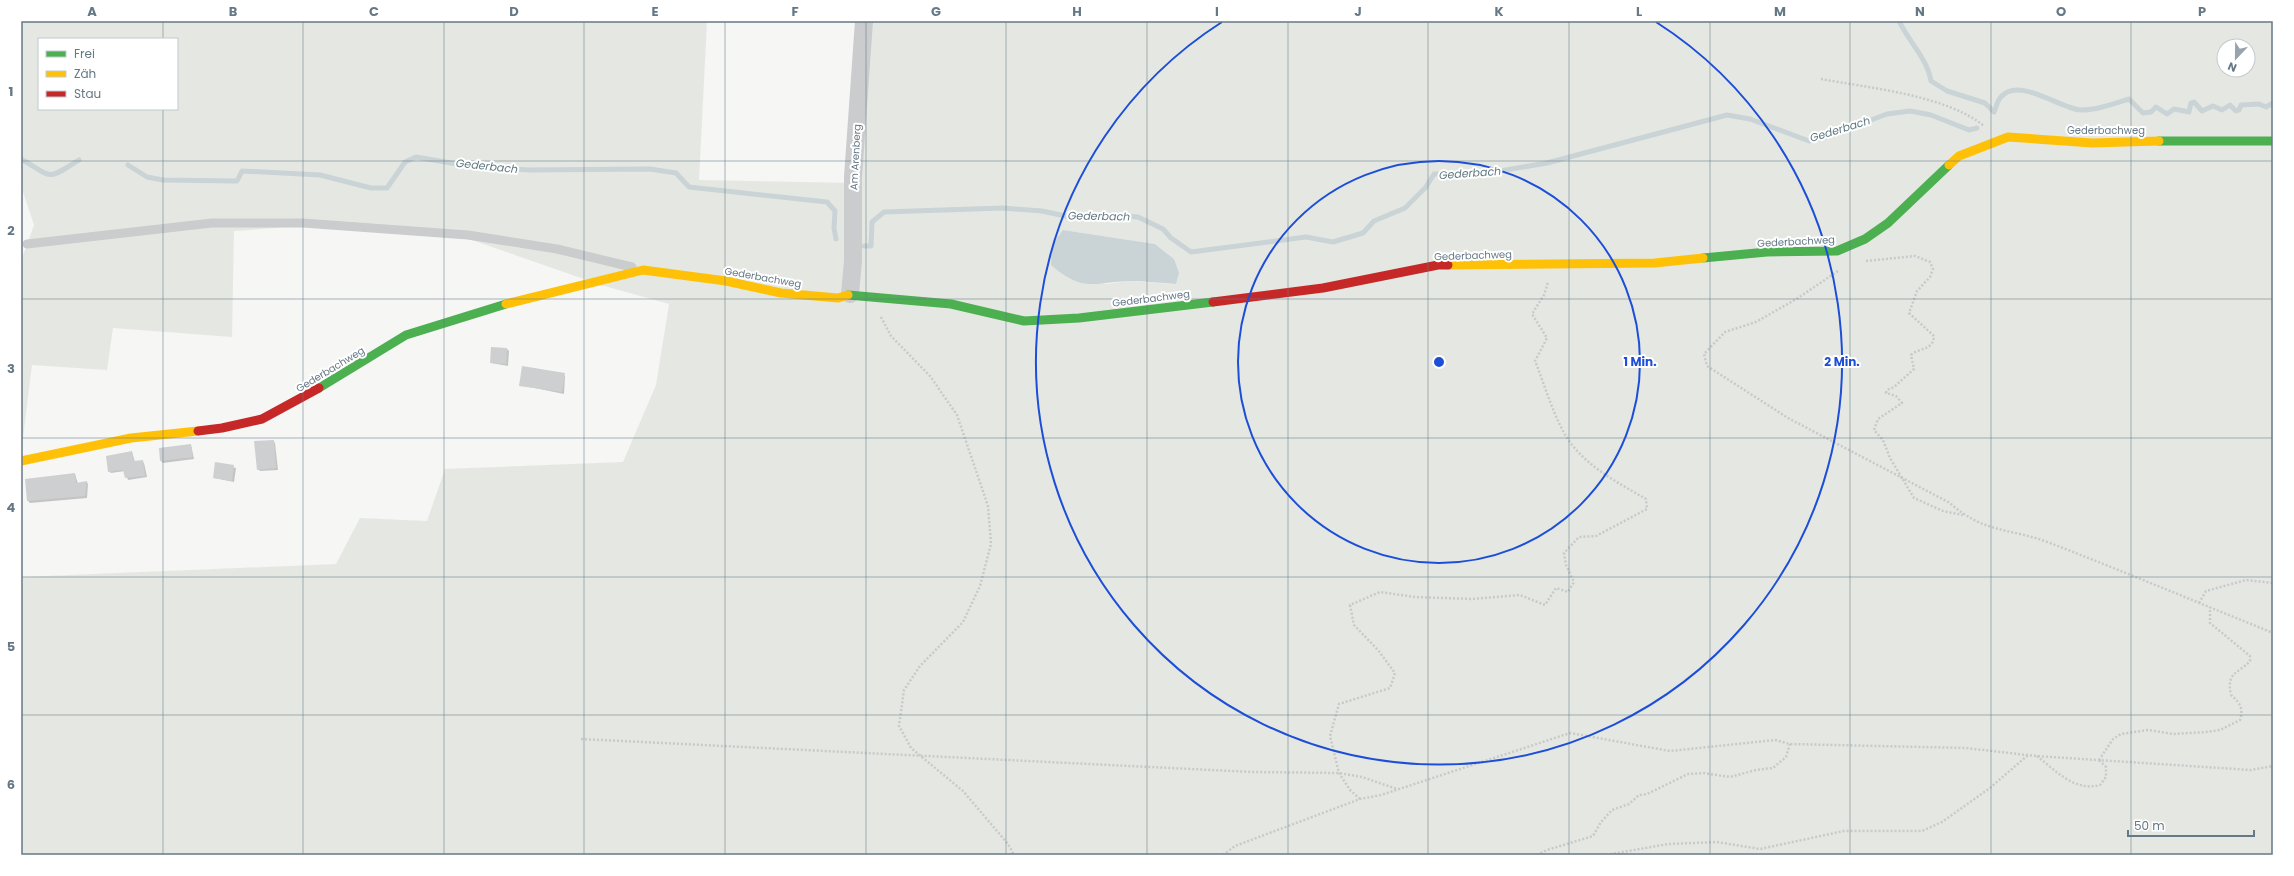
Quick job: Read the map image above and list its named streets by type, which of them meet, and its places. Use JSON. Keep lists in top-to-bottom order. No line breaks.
{"streets":{"street":["Gederbachweg","Am Arenberg"]},"crossings":[["Gederbachweg","Am Arenberg"]],"water":["Gederbach"],"legend":["Frei","Zäh","Stau"],"scale_bar":"50 m","north":"bottom","grid":{"columns":["A","B","C","D","E","F","G","H","I","J","K","L","M","N","O","P"],"rows":["1","2","3","4","5","6"]},"rings":["1 Min.","2 Min."]}
